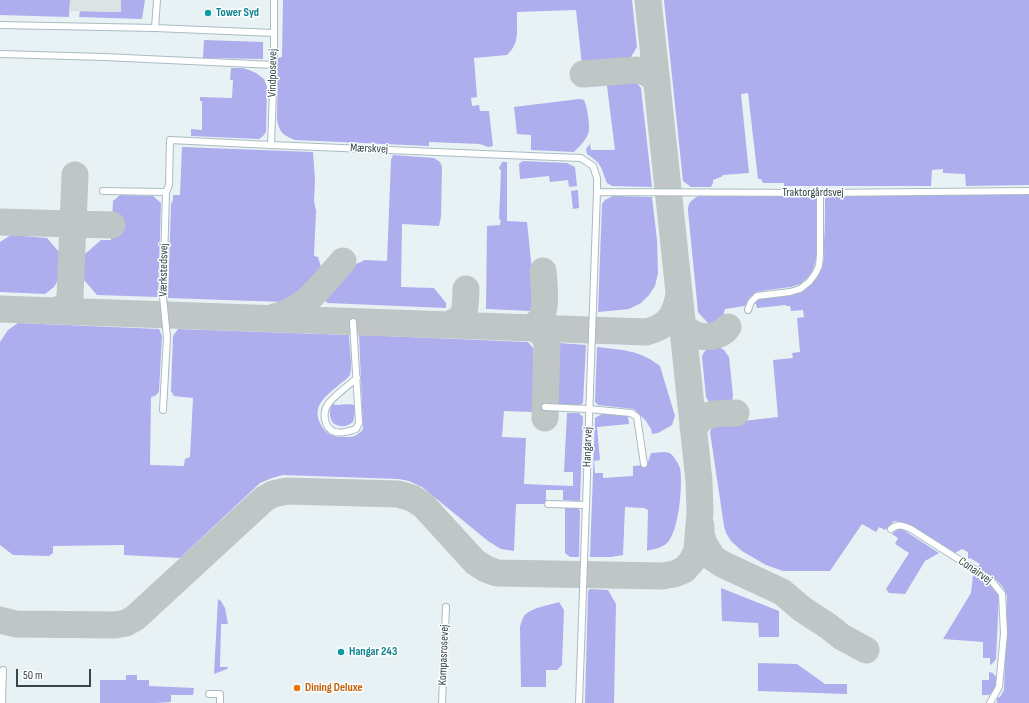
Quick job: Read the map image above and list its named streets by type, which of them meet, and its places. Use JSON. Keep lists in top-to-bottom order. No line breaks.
{"streets":{"lane":["Vindposevej","Mærskvej","Traktorgårdsvej","Værkstedsvej","Hangarvej","Conairvej","Kompasrosevej"]},"crossings":[["Vindposevej","Mærskvej"],["Mærskvej","Traktorgårdsvej"],["Mærskvej","Værkstedsvej"],["Mærskvej","Hangarvej"],["Traktorgårdsvej","Hangarvej"]],"places":["Tower Syd","Hangar 243","Dining Deluxe"],"scale_bar":"50 m"}
